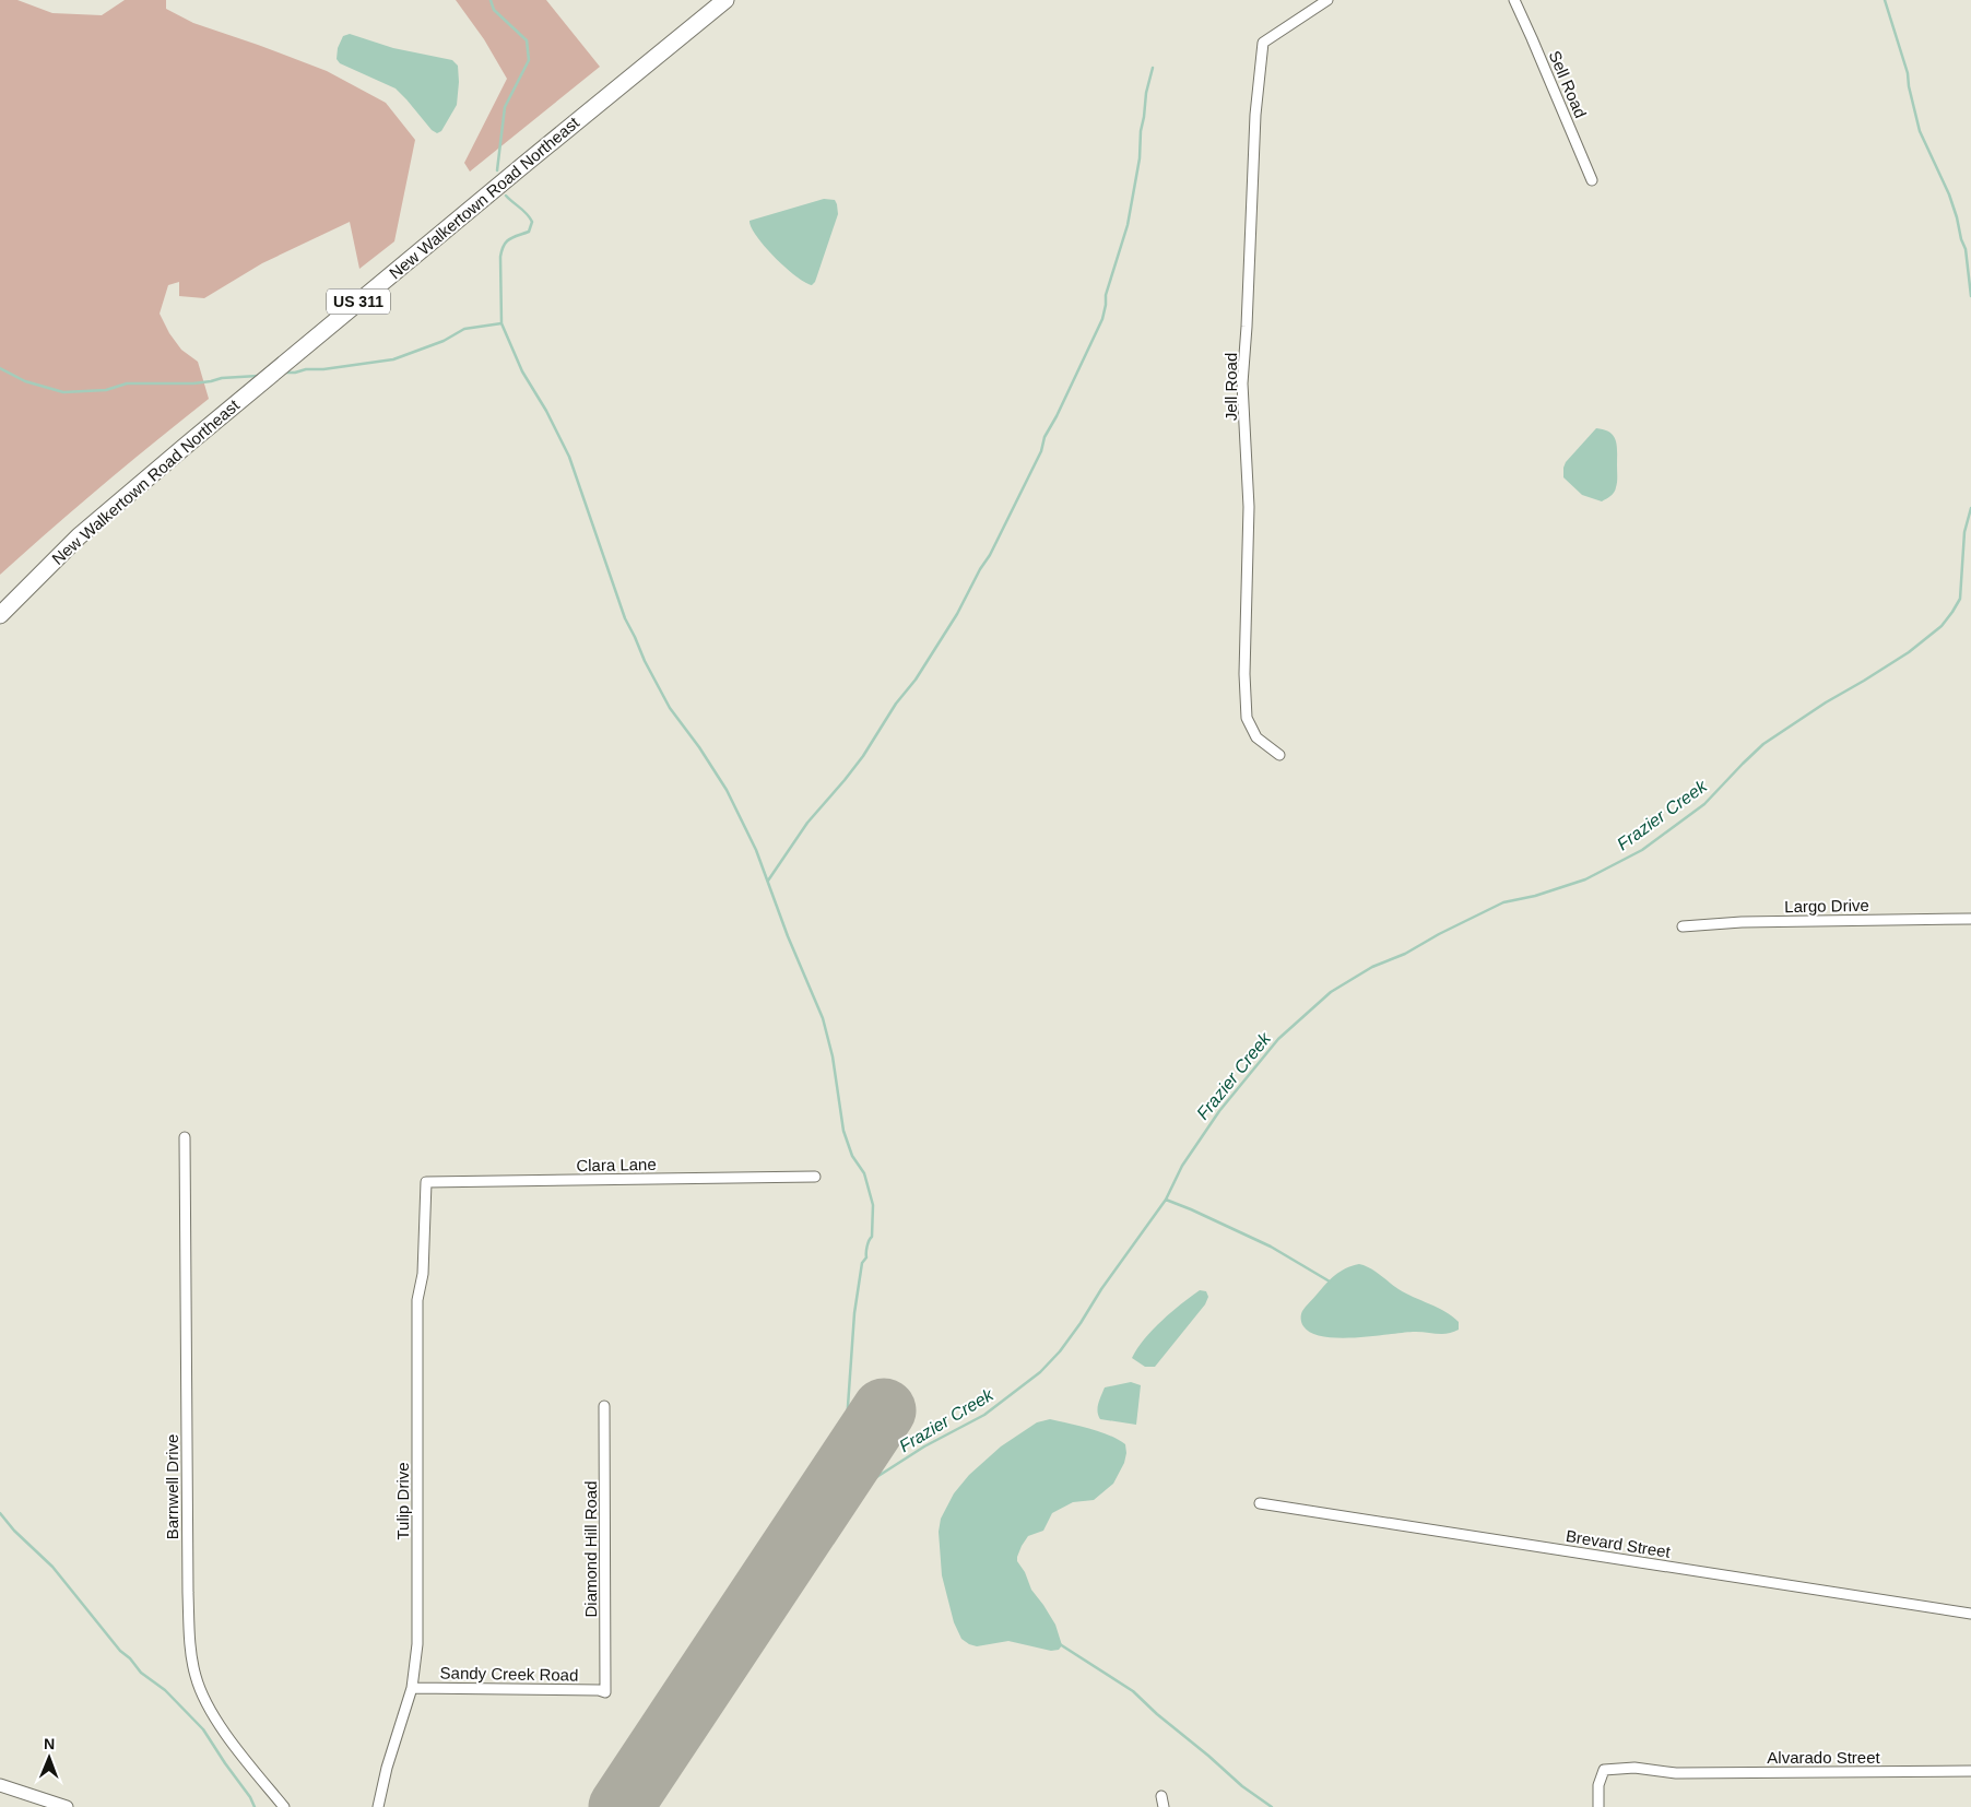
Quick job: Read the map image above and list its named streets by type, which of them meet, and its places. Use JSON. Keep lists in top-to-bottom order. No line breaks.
{"streets":{"main road":["New Walkertown Road Northeast","US 311"],"street":["Sell Road","Jell Road","Largo Drive","Clara Lane","Barnwell Drive","Tulip Drive","Brevard Street","Diamond Hill Road","Sandy Creek Road","Alvarado Street"]},"crossings":[["Clara Lane","Tulip Drive"],["Tulip Drive","Sandy Creek Road"],["Diamond Hill Road","Sandy Creek Road"]],"water":["Frazier Creek"],"north":"top"}
